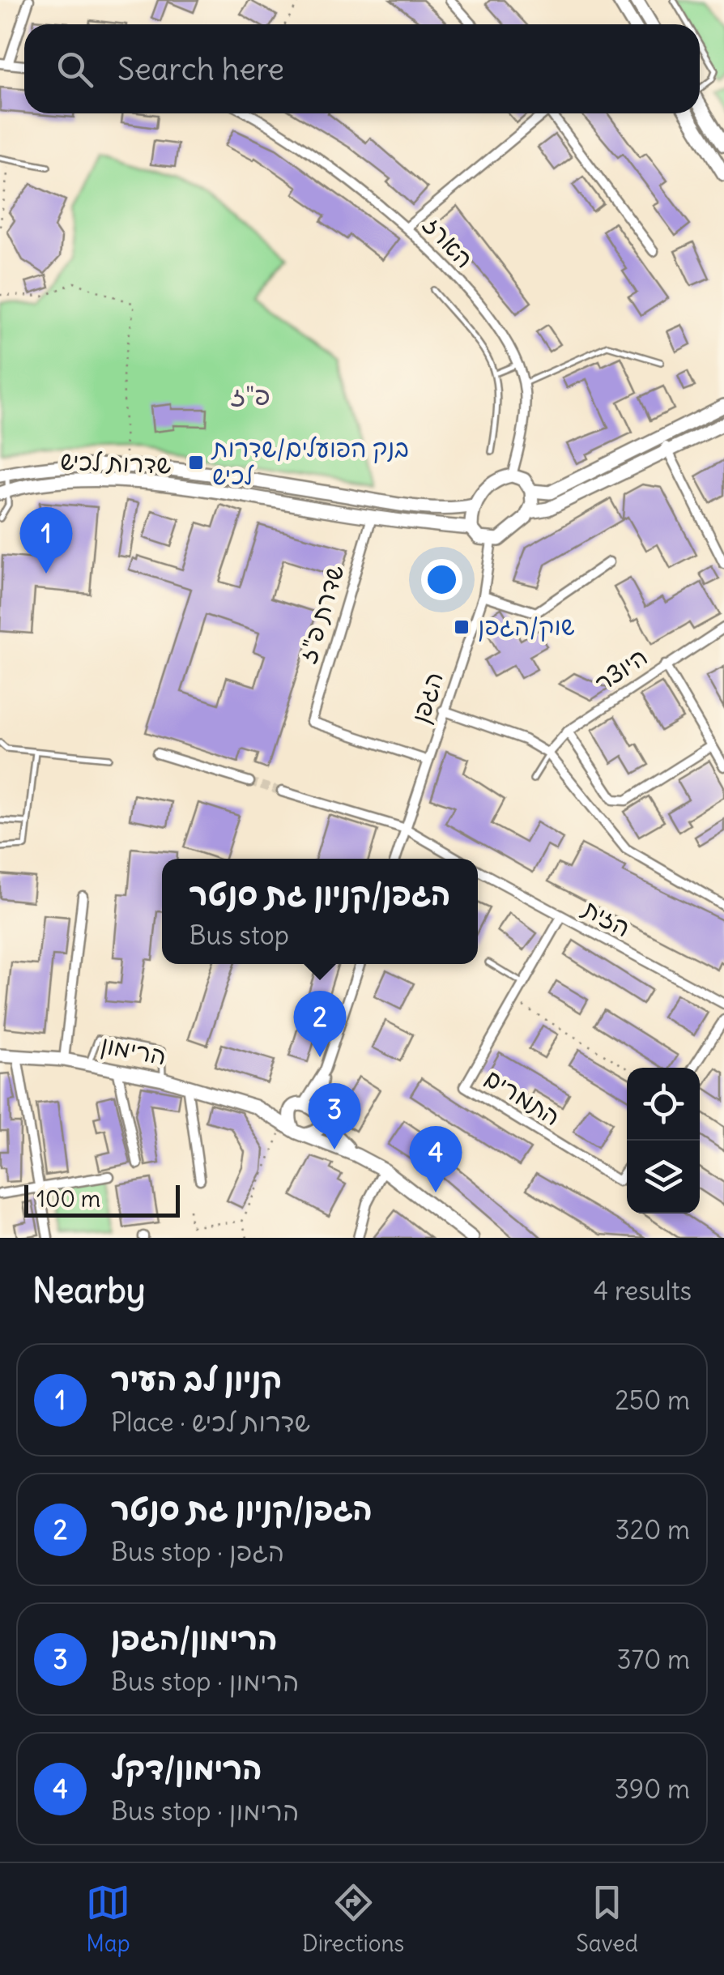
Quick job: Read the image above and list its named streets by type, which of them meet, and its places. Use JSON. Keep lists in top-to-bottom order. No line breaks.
{"streets":{"main road":["שדרות לכיש","הרימון"],"street":["הארז","שדרת פ\"ז","היוצר","הגפן","הזית","התמרים"]},"crossings":[["הארז","שדרות לכיש"],["הארז","הגפן"],["שדרות לכיש","שדרת פ\"ז"],["שדרות לכיש","הגפן"],["שדרת פ\"ז","הגפן"],["הגפן","הזית"],["הזית","התמרים"]],"districts":["פ\"ז"],"places":{"transit":["בנק הפועלים/שדרות לכיש","שוק/הגפן"]},"scale_bar":"100 m","page":{"search":"Search here","pins":["1","2","3","4"],"popup":["הגפן/קניון גת סנטר","Bus stop"],"scale":"100 m","heading":["Nearby","4 results"],"list":[{"mark":"1","name":"קניון לב העיר","note":"Place · שדרות לכיש","value":"250 m"},{"mark":"2","name":"הגפן/קניון גת סנטר","note":"Bus stop · הגפן","value":"320 m"},{"mark":"3","name":"הרימון/הגפן","note":"Bus stop · הרימון","value":"370 m"},{"mark":"4","name":"הרימון/דקל","note":"Bus stop · הרימון","value":"390 m"}],"nav":["Map","Directions","Saved"]}}
